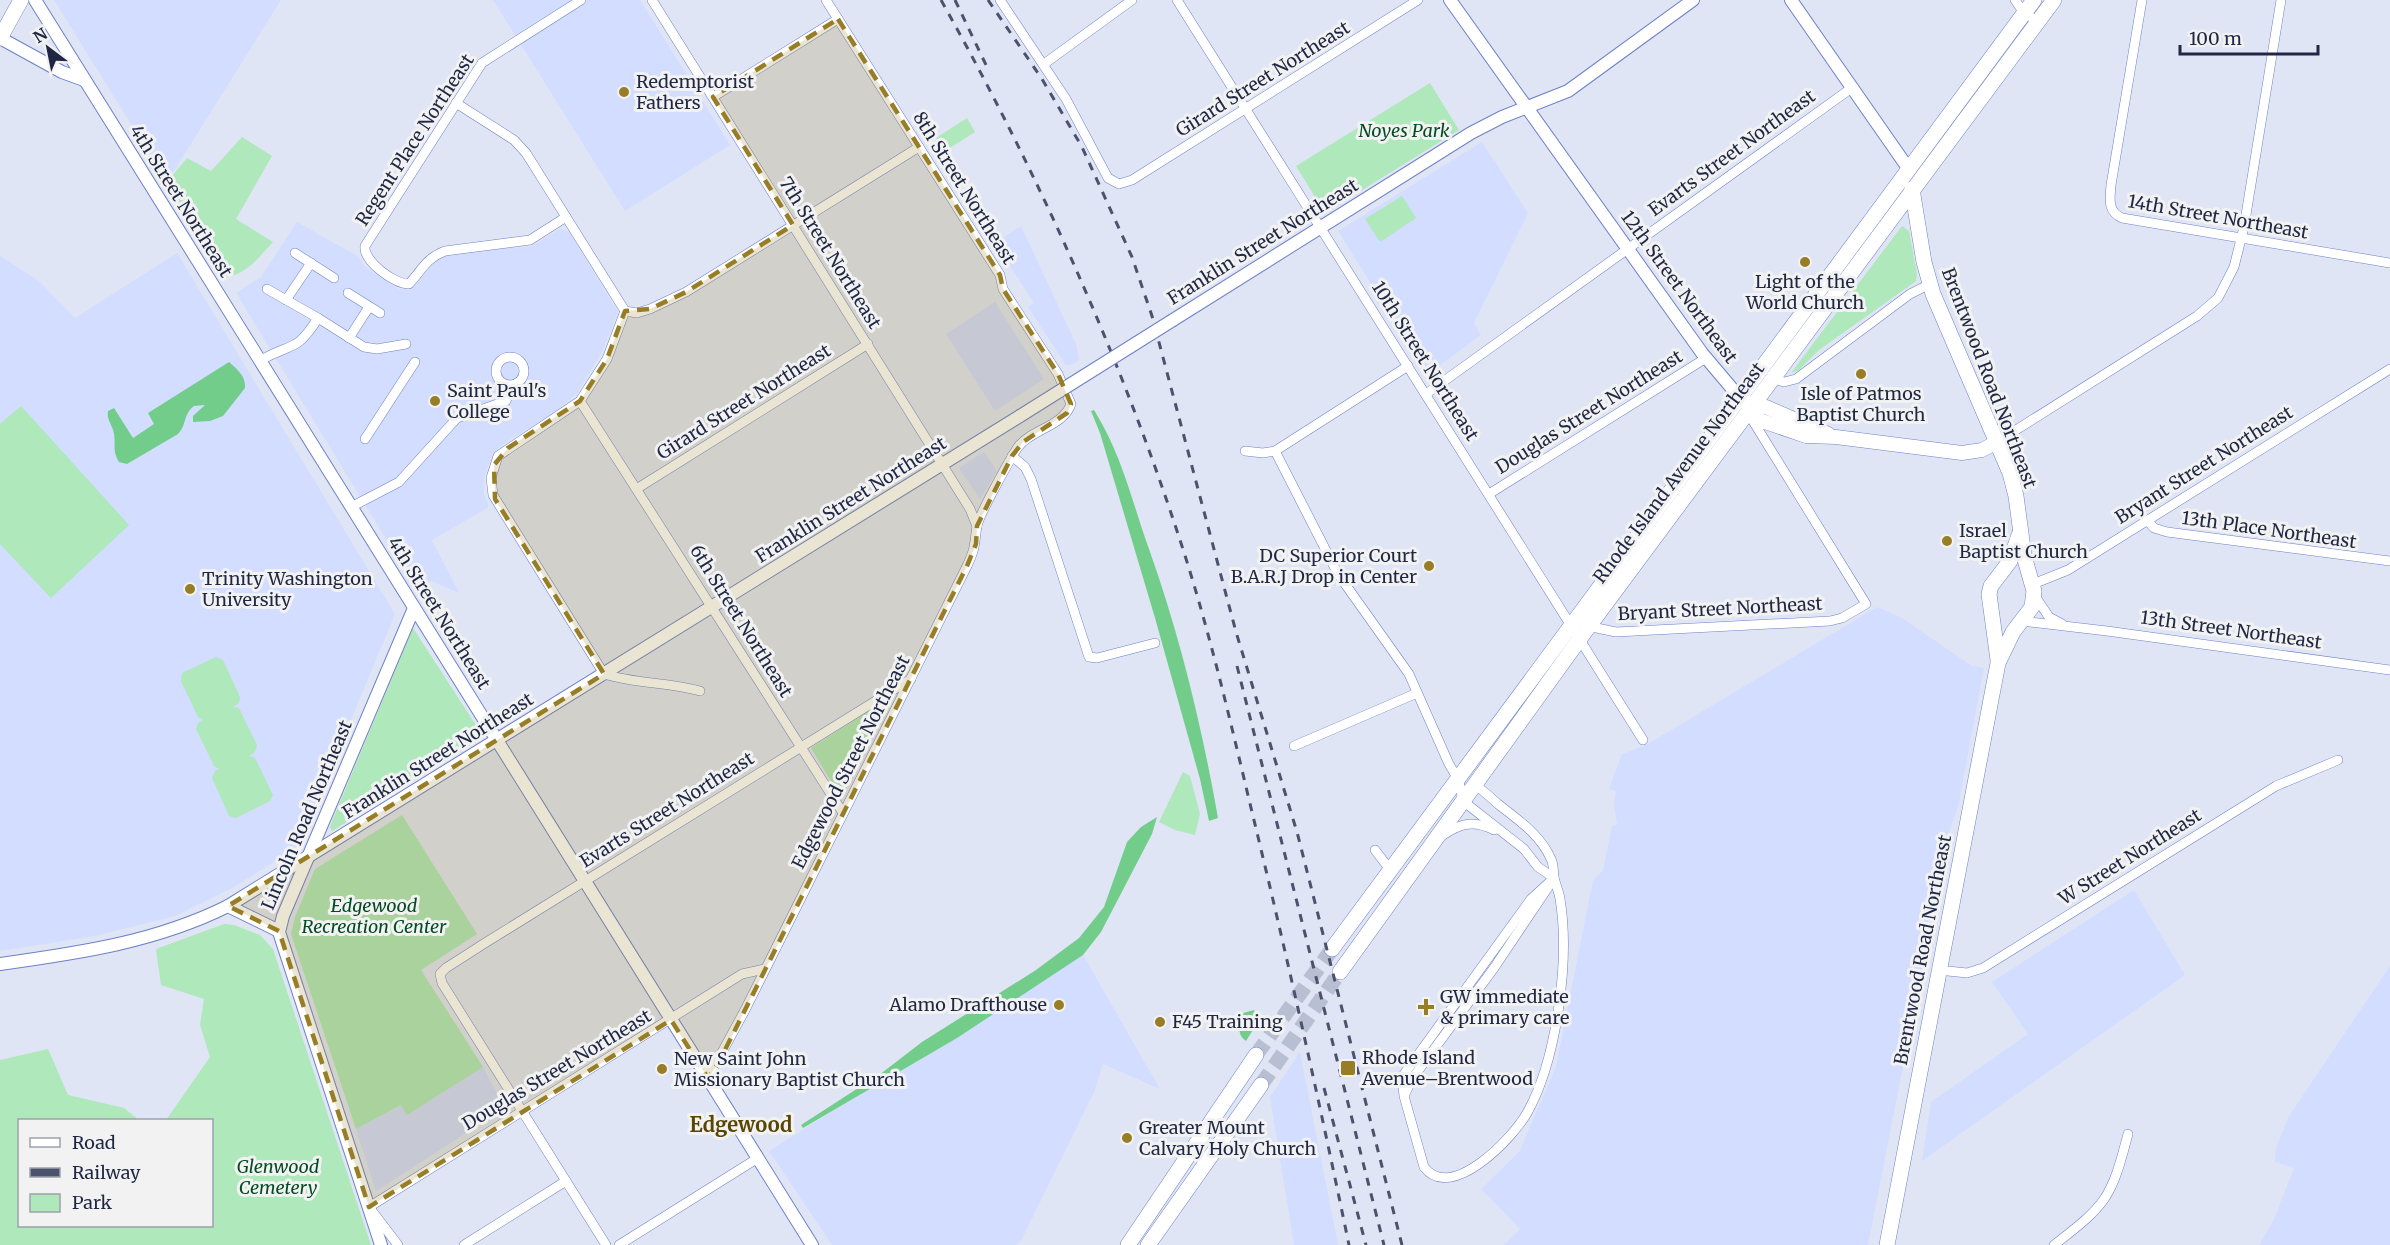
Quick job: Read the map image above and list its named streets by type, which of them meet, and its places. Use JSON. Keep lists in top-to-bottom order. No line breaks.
{"streets":{"main road":["Brentwood Road Northeast","Rhode Island Avenue Northeast"],"street":["Girard Street Northeast","Regent Place Northeast","Evarts Street Northeast","8th Street Northeast","4th Street Northeast","14th Street Northeast","Franklin Street Northeast","7th Street Northeast","12th Street Northeast","10th Street Northeast","Douglas Street Northeast","Bryant Street Northeast","13th Place Northeast","6th Street Northeast","13th Street Northeast","Edgewood Street Northeast","Lincoln Road Northeast","W Street Northeast"]},"crossings":[["Girard Street Northeast","7th Street Northeast"],["Girard Street Northeast","10th Street Northeast"],["Girard Street Northeast","6th Street Northeast"],["Evarts Street Northeast","4th Street Northeast"],["Evarts Street Northeast","12th Street Northeast"],["Evarts Street Northeast","10th Street Northeast"],["Evarts Street Northeast","Douglas Street Northeast"],["Evarts Street Northeast","6th Street Northeast"],["Evarts Street Northeast","Edgewood Street Northeast"],["8th Street Northeast","Edgewood Street Northeast"],["4th Street Northeast","Franklin Street Northeast"],["4th Street Northeast","Douglas Street Northeast"],["4th Street Northeast","Edgewood Street Northeast"],["4th Street Northeast","Lincoln Road Northeast"],["Franklin Street Northeast","7th Street Northeast"],["Franklin Street Northeast","12th Street Northeast"],["Franklin Street Northeast","10th Street Northeast"],["Franklin Street Northeast","6th Street Northeast"],["Franklin Street Northeast","Lincoln Road Northeast"],["7th Street Northeast","Edgewood Street Northeast"],["12th Street Northeast","Douglas Street Northeast"],["12th Street Northeast","Bryant Street Northeast"],["12th Street Northeast","Rhode Island Avenue Northeast"],["10th Street Northeast","Douglas Street Northeast"],["10th Street Northeast","Bryant Street Northeast"],["10th Street Northeast","Rhode Island Avenue Northeast"],["Brentwood Road Northeast","Bryant Street Northeast"],["Brentwood Road Northeast","Rhode Island Avenue Northeast"],["Brentwood Road Northeast","13th Street Northeast"],["Brentwood Road Northeast","W Street Northeast"],["Douglas Street Northeast","Edgewood Street Northeast"],["Douglas Street Northeast","Lincoln Road Northeast"],["Bryant Street Northeast","Rhode Island Avenue Northeast"],["Bryant Street Northeast","13th Place Northeast"],["Bryant Street Northeast","13th Street Northeast"],["6th Street Northeast","Edgewood Street Northeast"]],"districts":["Edgewood"],"parks":["Noyes Park","Edgewood Recreation Center","Glenwood Cemetery"],"places":{"other":["Redemptorist Fathers","Light of the World Church","Isle of Patmos Baptist Church","Saint Paul's College","Israel Baptist Church","DC Superior Court B.A.R.J Drop in Center","Trinity Washington University","Alamo Drafthouse","F45 Training","New Saint John Missionary Baptist Church","Greater Mount Calvary Holy Church"],"health":["GW immediate & primary care"],"transit":["Rhode Island Avenue–Brentwood"]},"legend":["Road","Railway","Park"],"scale_bar":"100 m","north":"top left"}
